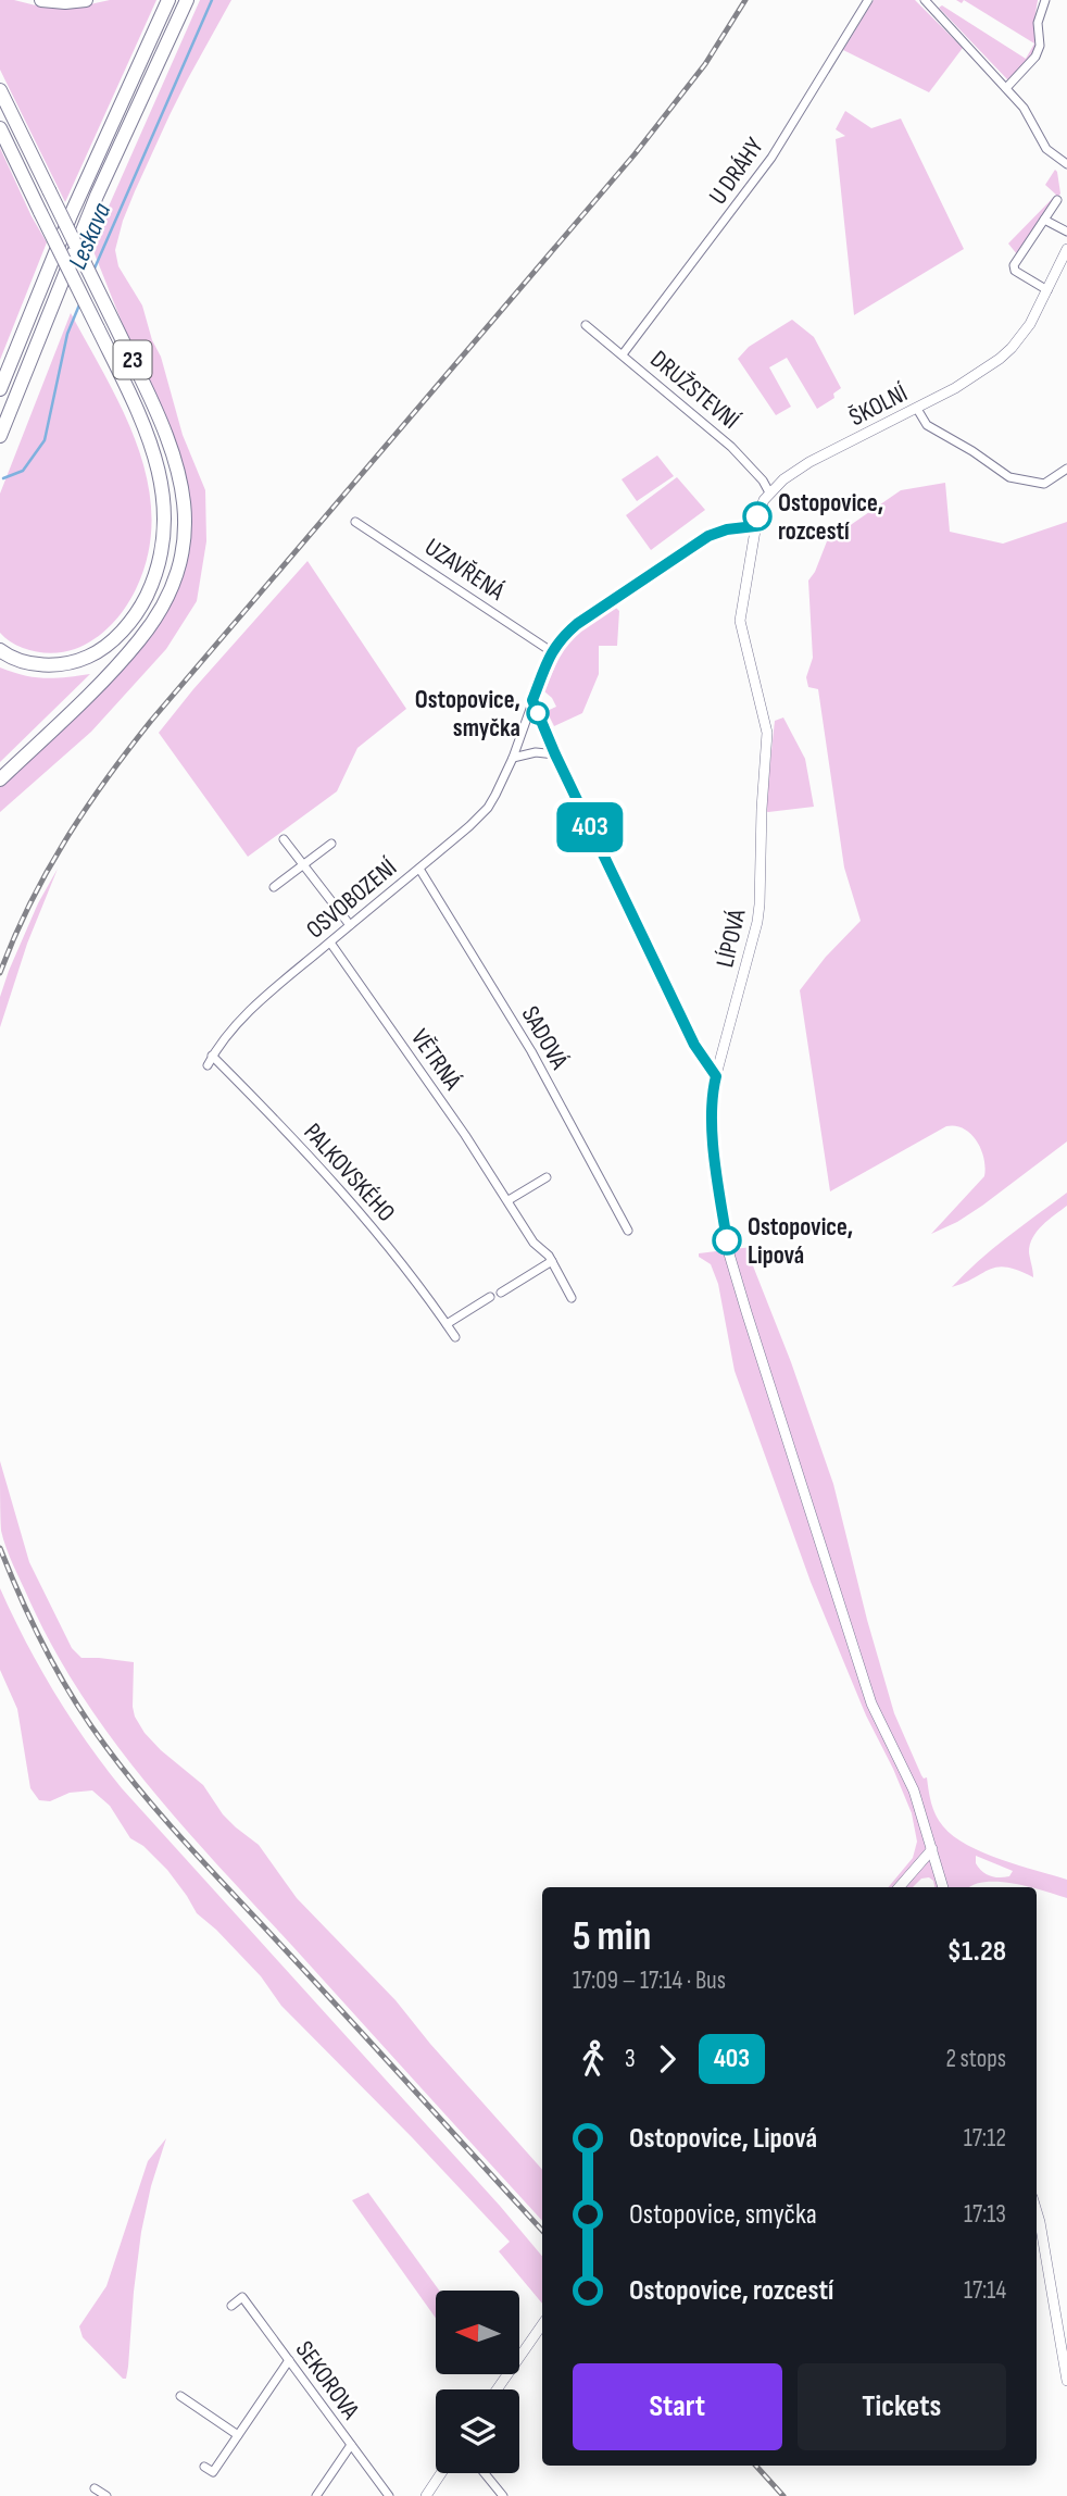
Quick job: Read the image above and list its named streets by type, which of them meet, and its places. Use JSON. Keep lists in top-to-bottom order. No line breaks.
{"streets":{"highway":["23"],"street":["U DRÁHY","DRUŽSTEVNÍ","ŠKOLNÍ","UZAVŘENÁ","OSVOBOZENÍ","LÍPOVÁ","SADOVÁ","VĚTRNÁ","PALKOVSKÉHO","SEKOROVA"]},"crossings":[["U DRÁHY","DRUŽSTEVNÍ"],["DRUŽSTEVNÍ","ŠKOLNÍ"],["ŠKOLNÍ","OSVOBOZENÍ"],["ŠKOLNÍ","LÍPOVÁ"],["UZAVŘENÁ","OSVOBOZENÍ"],["OSVOBOZENÍ","SADOVÁ"],["OSVOBOZENÍ","VĚTRNÁ"],["OSVOBOZENÍ","PALKOVSKÉHO"]],"water":["Leskava"],"places":["Ostopovice, rozcestí","Ostopovice, smyčka","Ostopovice, Lipová"],"lines":["bus line 403"],"north":"left","page":{"on_map":"403","heading":["5 min","17:09 – 17:14 · Bus","$1.28"],"legs":["3","403","2 stops"],"list":[{"name":"Ostopovice, Lipová","value":"17:12"},{"name":"Ostopovice, smyčka","value":"17:13"},{"name":"Ostopovice, rozcestí","value":"17:14"}],"buttons":["Start","Tickets"]}}
